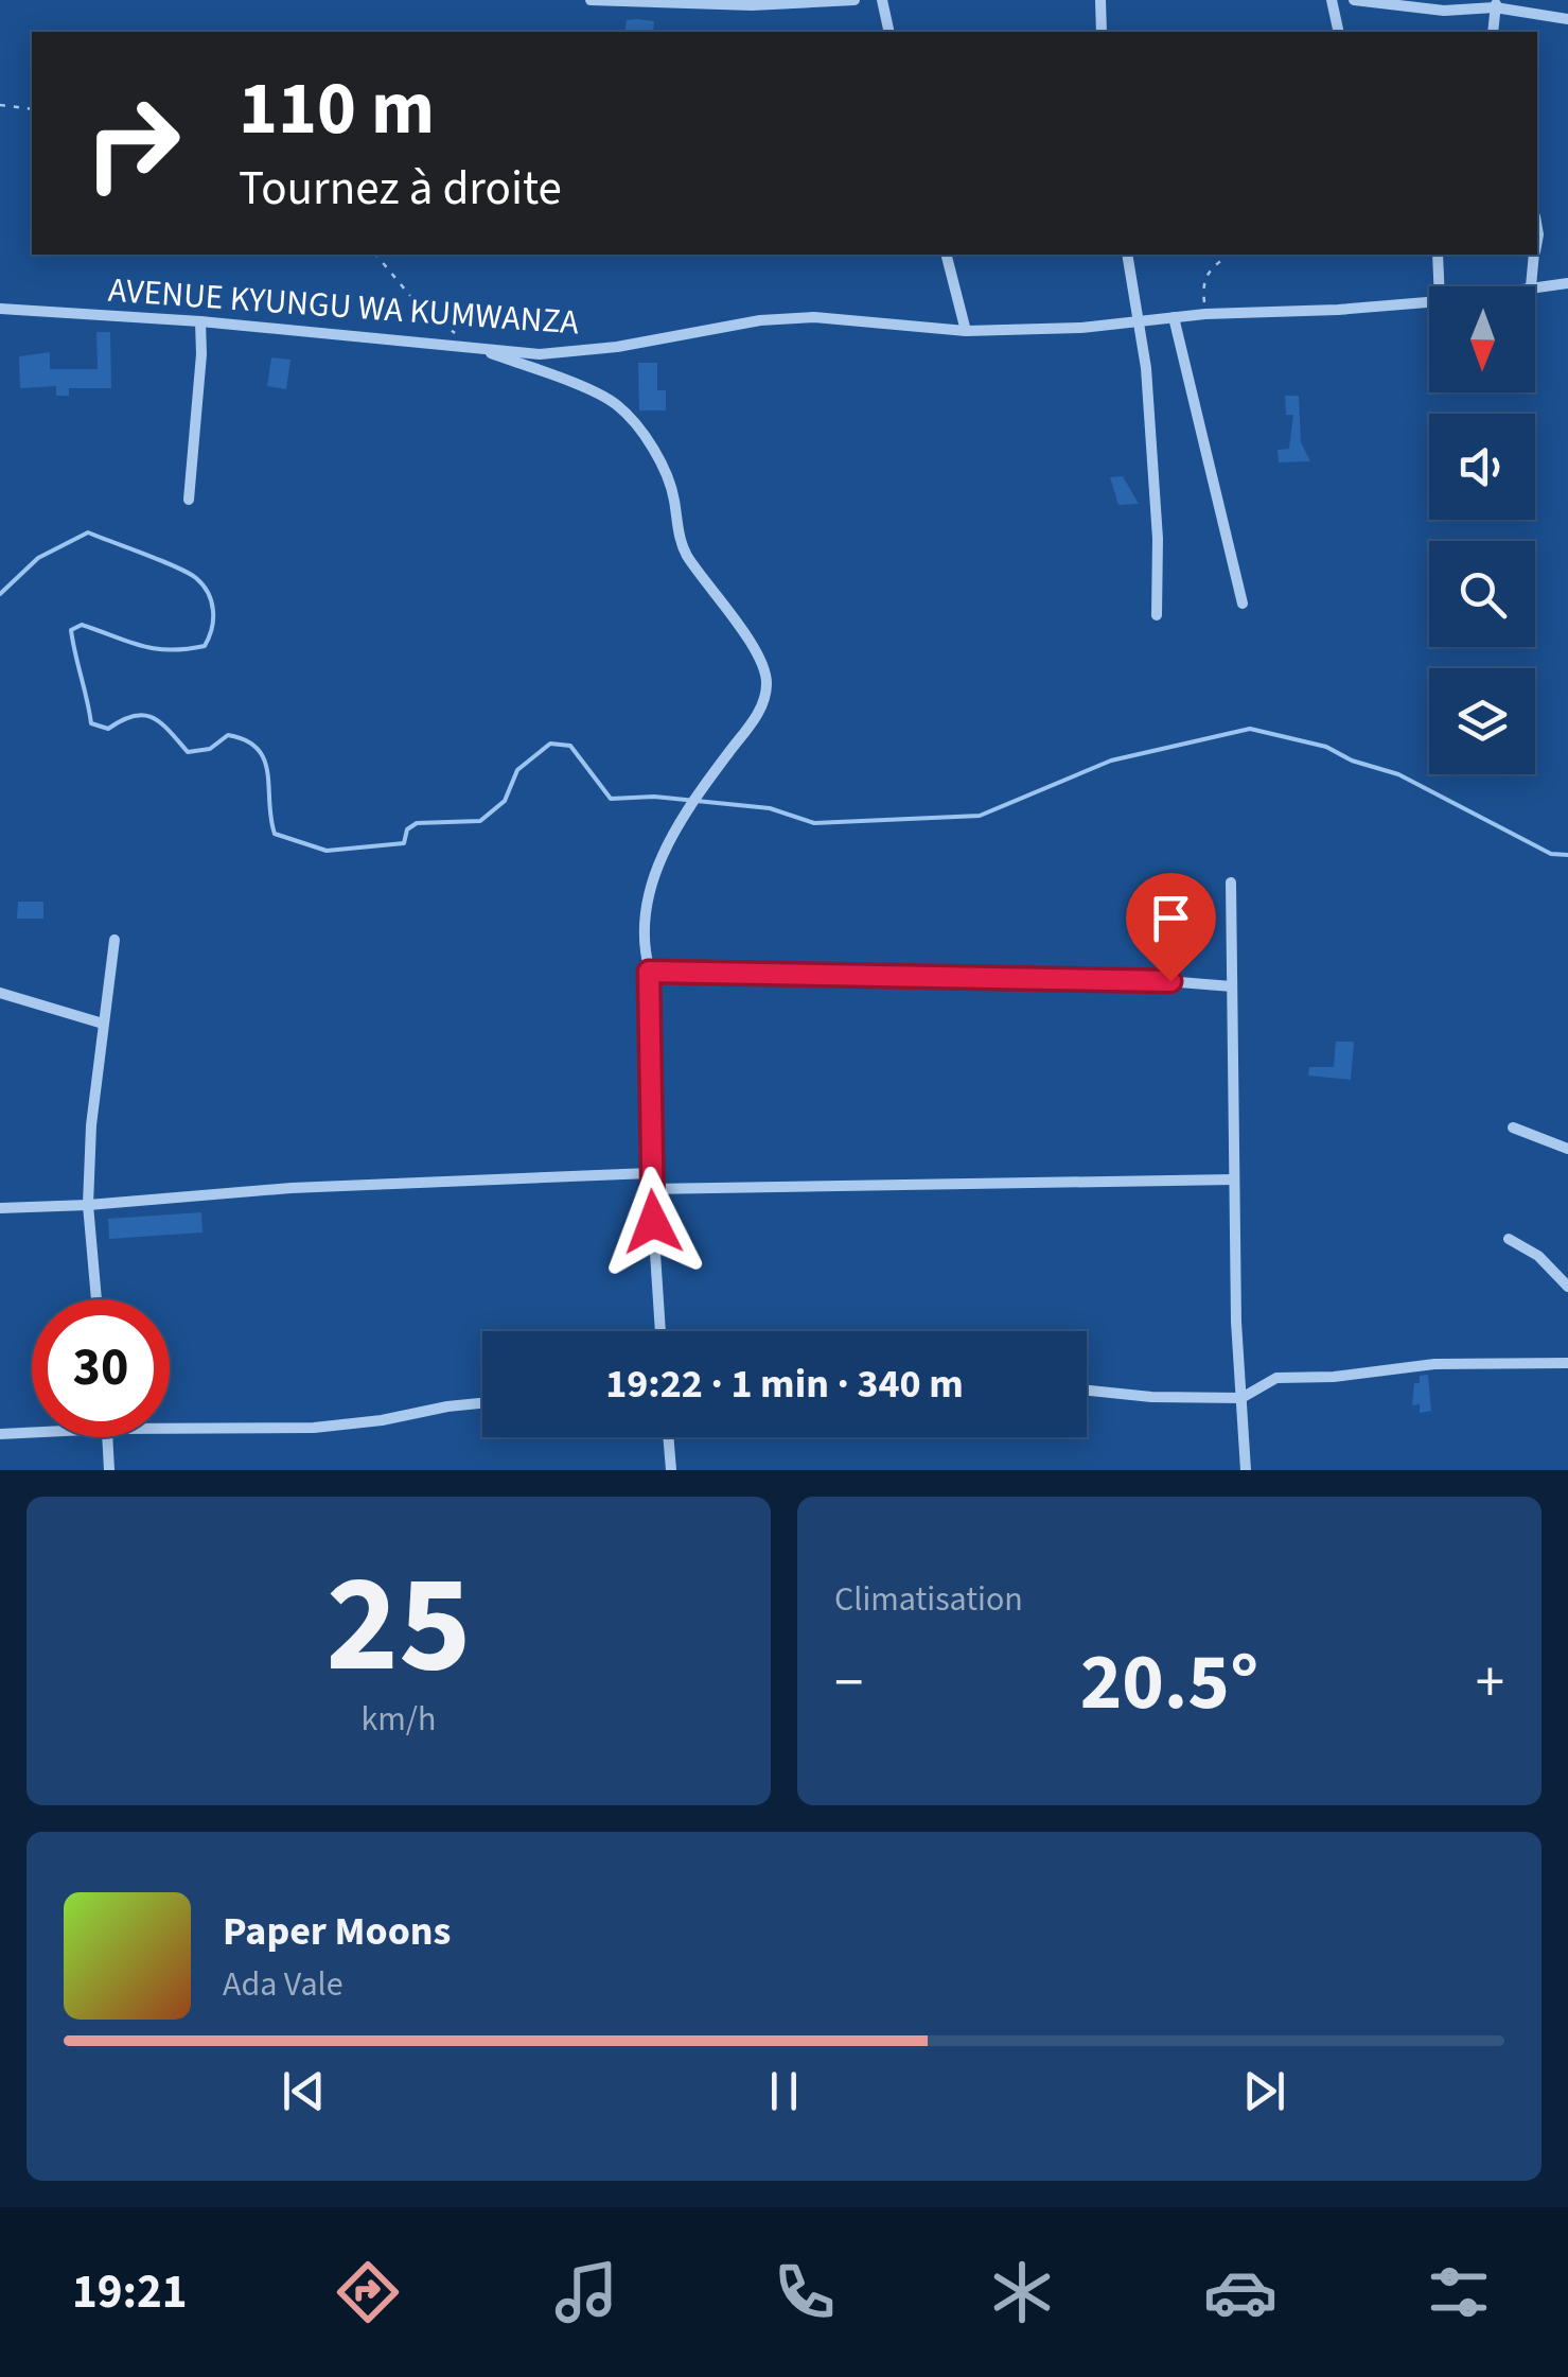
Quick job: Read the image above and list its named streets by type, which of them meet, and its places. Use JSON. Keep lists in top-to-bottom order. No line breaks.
{"streets":{"street":["AVENUE KYUNGU WA KUMWANZA"]},"north":"bottom","page":{"turn":["110 m","Tournez à droite"],"limit":"30","trip":"19:22 · 1 min · 340 m","tile":[["25","km/h"],"Climatisation"],"heat":["−","20.5°","+"],"song":["Paper Moons","Ada Vale"],"tabs":"19:21"}}
